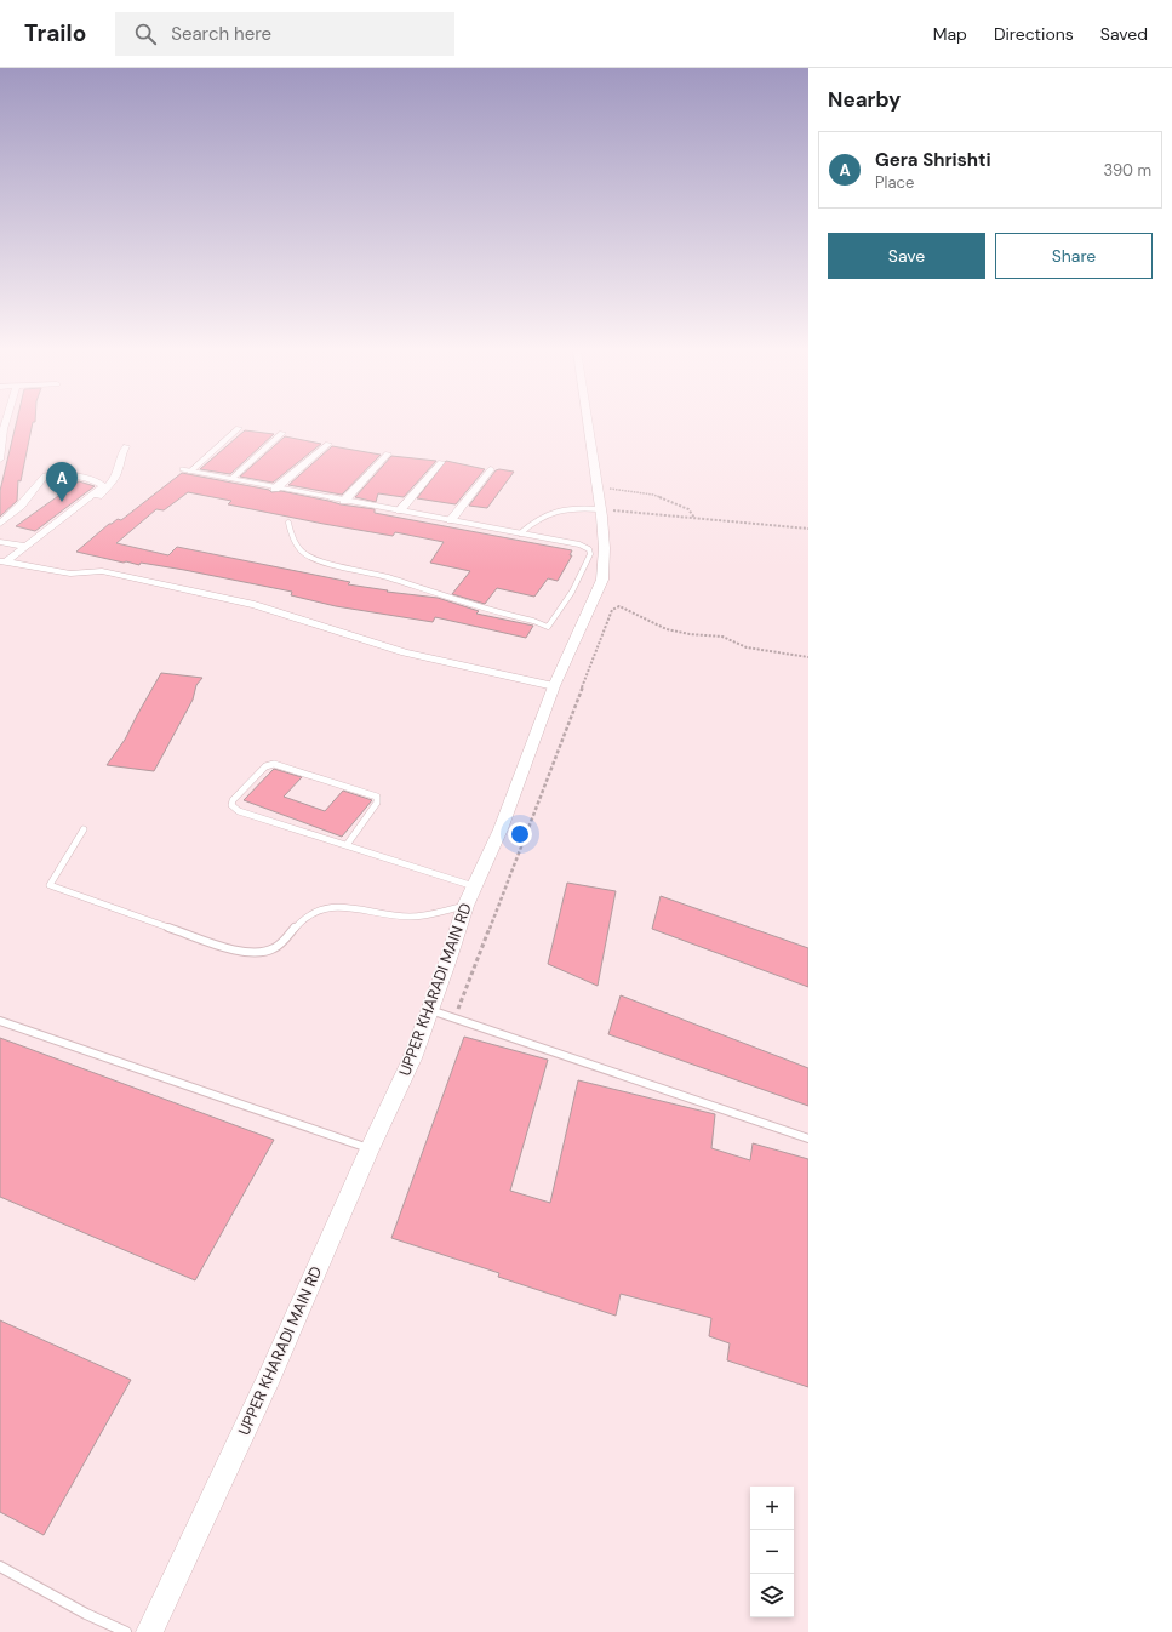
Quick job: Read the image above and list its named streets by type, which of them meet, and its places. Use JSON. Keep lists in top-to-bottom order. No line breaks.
{"streets":{"street":["UPPER KHARADI MAIN RD"]},"page":{"header":"Trailo","search":"Search here","nav":["Map","Directions","Saved"],"heading":"Nearby","list":[{"mark":"A","name":"Gera Shrishti","note":"Place","value":"390 m"}],"buttons":["Save","Share"],"pins":"A","map_buttons":["+","−"]}}
